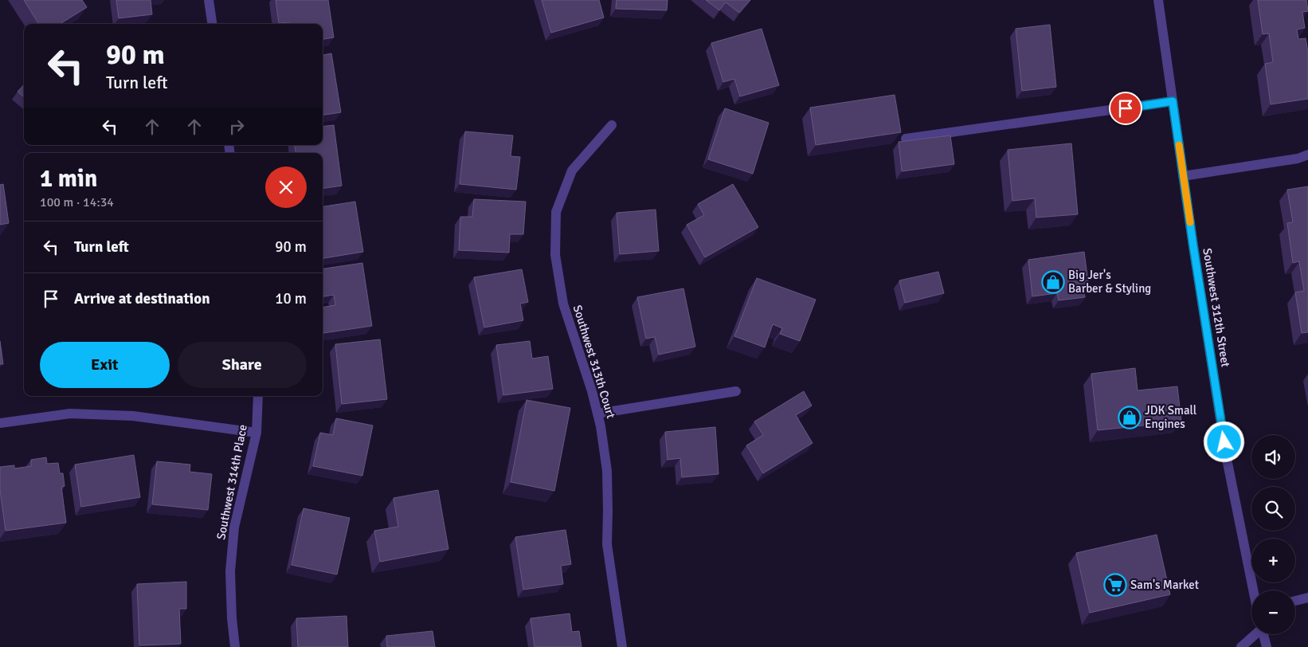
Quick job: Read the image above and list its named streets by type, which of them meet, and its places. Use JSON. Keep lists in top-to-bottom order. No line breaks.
{"streets":{"street":["Southwest 312th Street","Southwest 313th Court","Southwest 314th Place"]},"places":{"shop":["Big Jer's Barber & Styling","JDK Small Engines"],"supermarket":["Sam's Market"]},"page":{"turn":["90 m","Turn left"],"heading":["1 min","100 m · 14:34"],"list":[{"name":"Turn left","value":"90 m"},{"name":"Arrive at destination","value":"10 m"}],"buttons":["Exit","Share"],"map_buttons":["+","−"]}}
